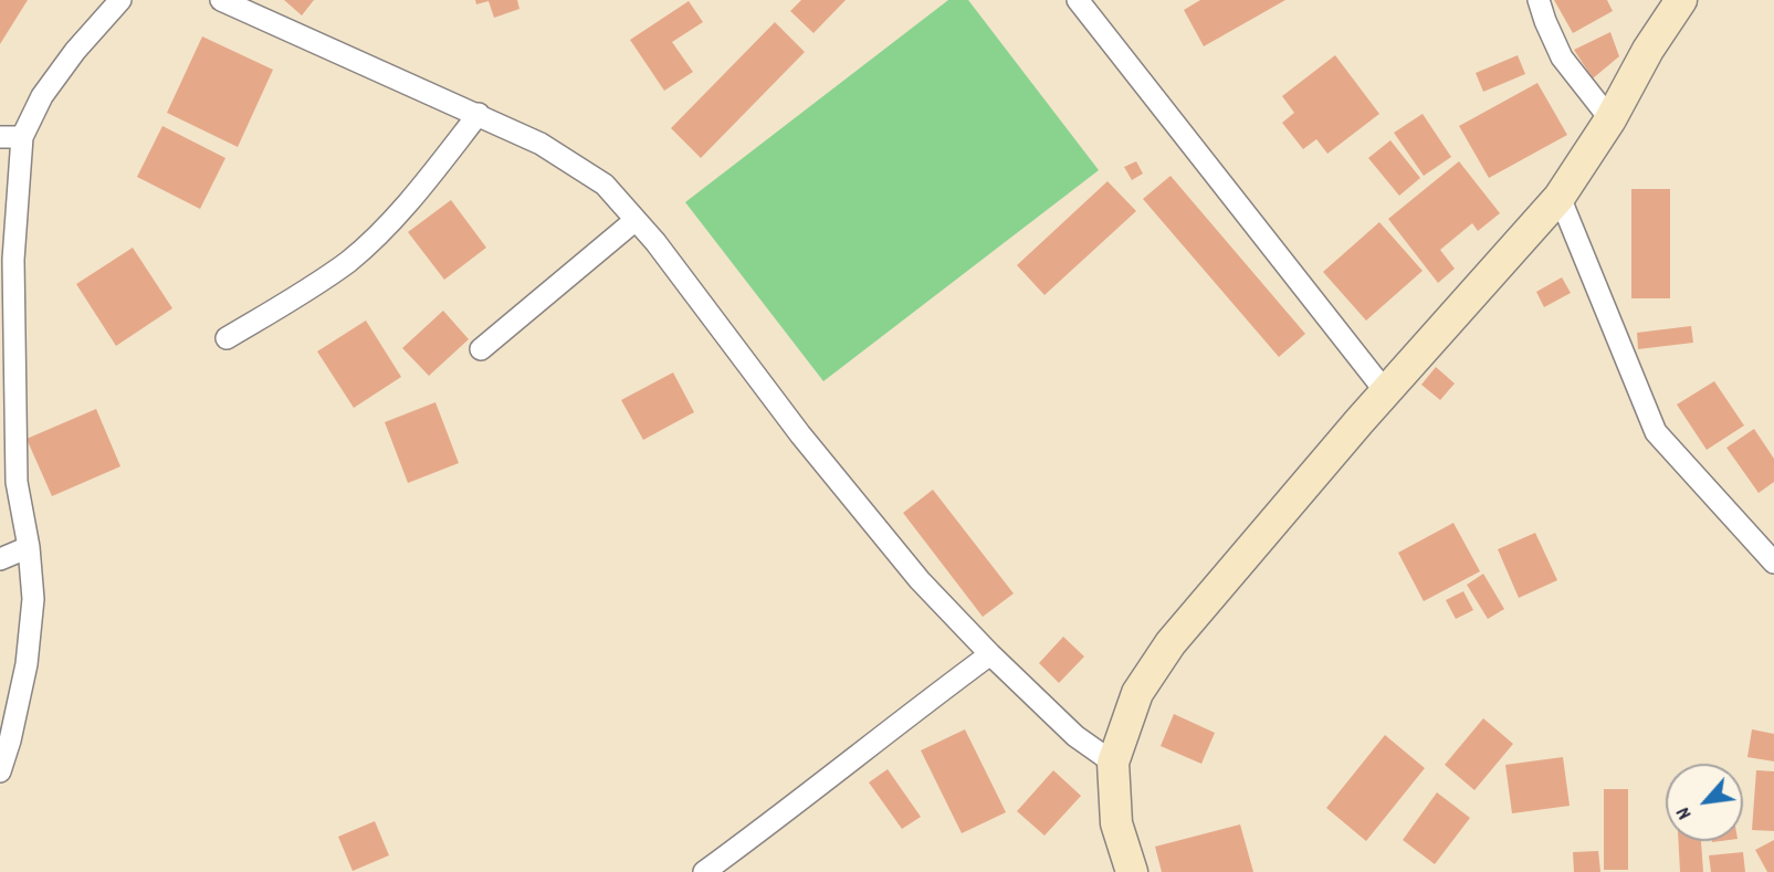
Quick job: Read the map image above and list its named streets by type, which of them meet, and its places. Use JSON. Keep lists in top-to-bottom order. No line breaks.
{"north":"bottom left"}
